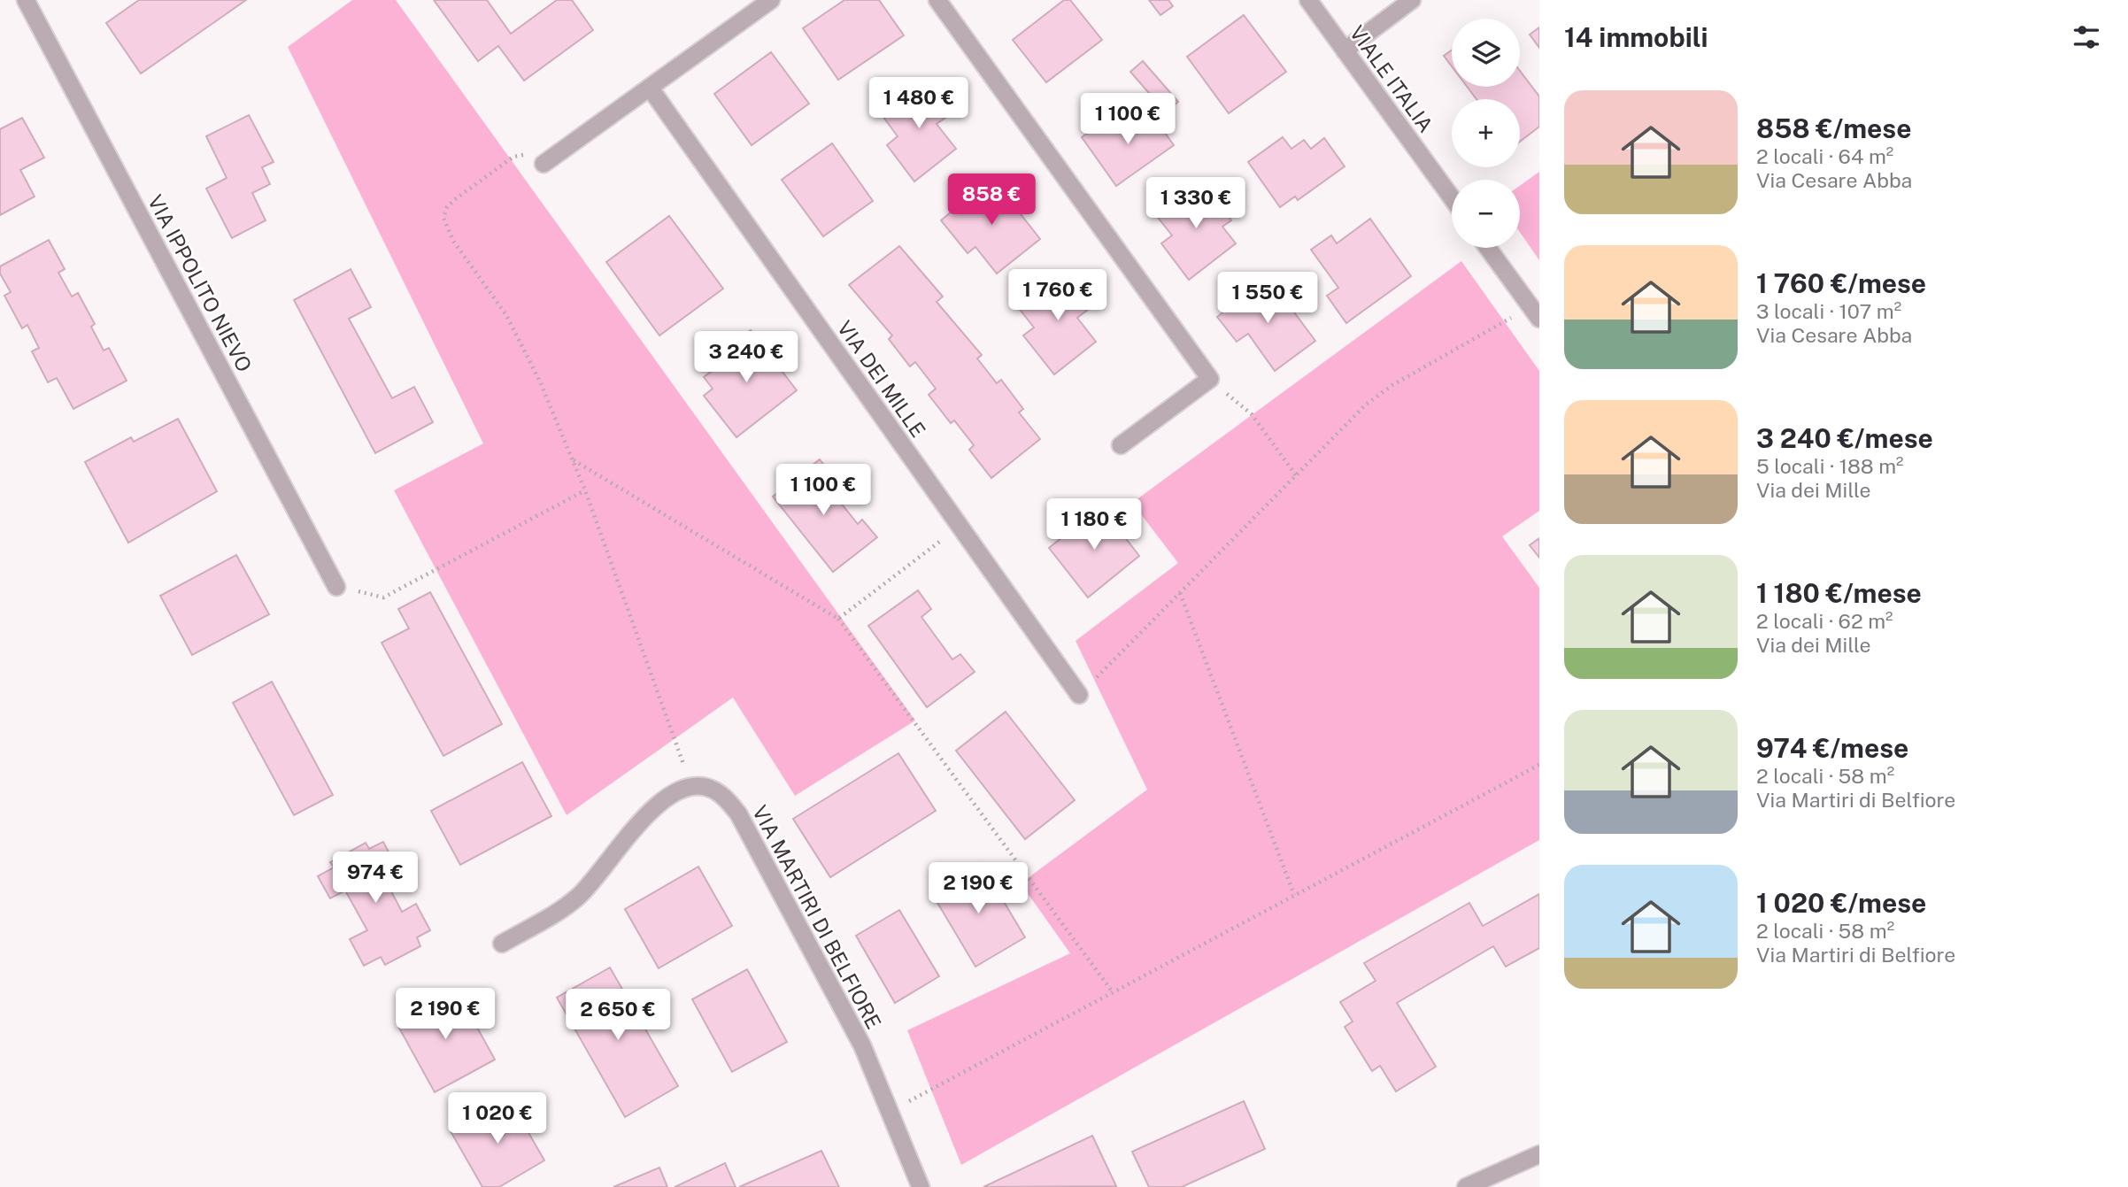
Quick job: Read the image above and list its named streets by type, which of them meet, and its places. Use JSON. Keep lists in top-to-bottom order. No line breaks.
{"streets":{"street":["VIALE ITALIA","VIA IPPOLITO NIEVO","VIA DEI MILLE","VIA MARTIRI DI BELFIORE"]},"page":{"heading":"14 immobili","map_buttons":["+","−"],"list":[{"name":"858 €/mese","note":"2 locali · 64 m² · Via Cesare Abba"},{"name":"1 760 €/mese","note":"3 locali · 107 m² · Via Cesare Abba"},{"name":"3 240 €/mese","note":"5 locali · 188 m² · Via dei Mille"},{"name":"1 180 €/mese","note":"2 locali · 62 m² · Via dei Mille"},{"name":"974 €/mese","note":"2 locali · 58 m² · Via Martiri di Belfiore"},{"name":"1 020 €/mese","note":"2 locali · 58 m² · Via Martiri di Belfiore"}],"price":["1 480 €","1 100 €","858 €","1 330 €","1 760 €","1 550 €","3 240 €","1 100 €","1 180 €","974 €","2 190 €","2 190 €","2 650 €","1 020 €"]}}
